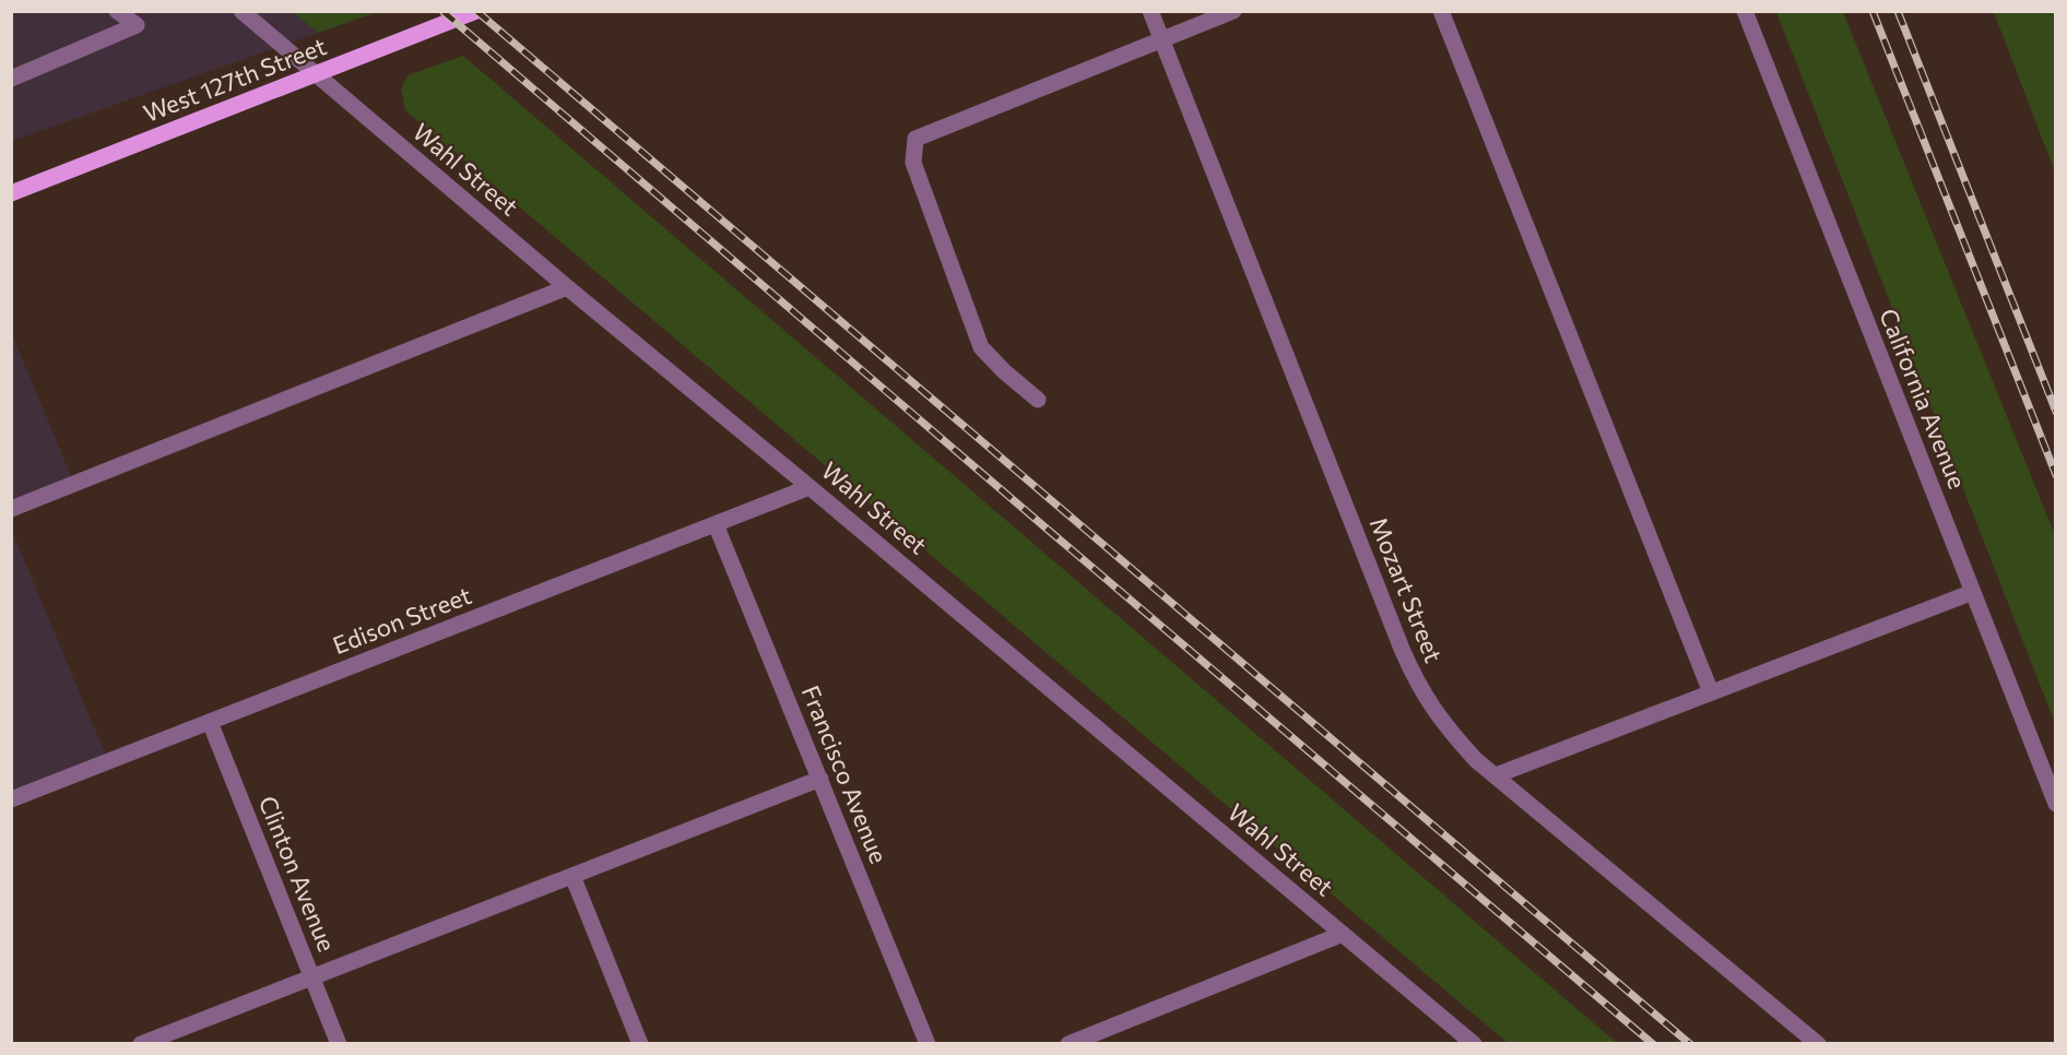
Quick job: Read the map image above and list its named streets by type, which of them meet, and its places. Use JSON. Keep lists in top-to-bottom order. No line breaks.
{"streets":{"main road":["West 127th Street"],"street":["Wahl Street","California Avenue","Mozart Street","Edison Street","Francisco Avenue","Clinton Avenue"]},"crossings":[["West 127th Street","Wahl Street"],["Wahl Street","Edison Street"],["Edison Street","Francisco Avenue"],["Edison Street","Clinton Avenue"]]}
